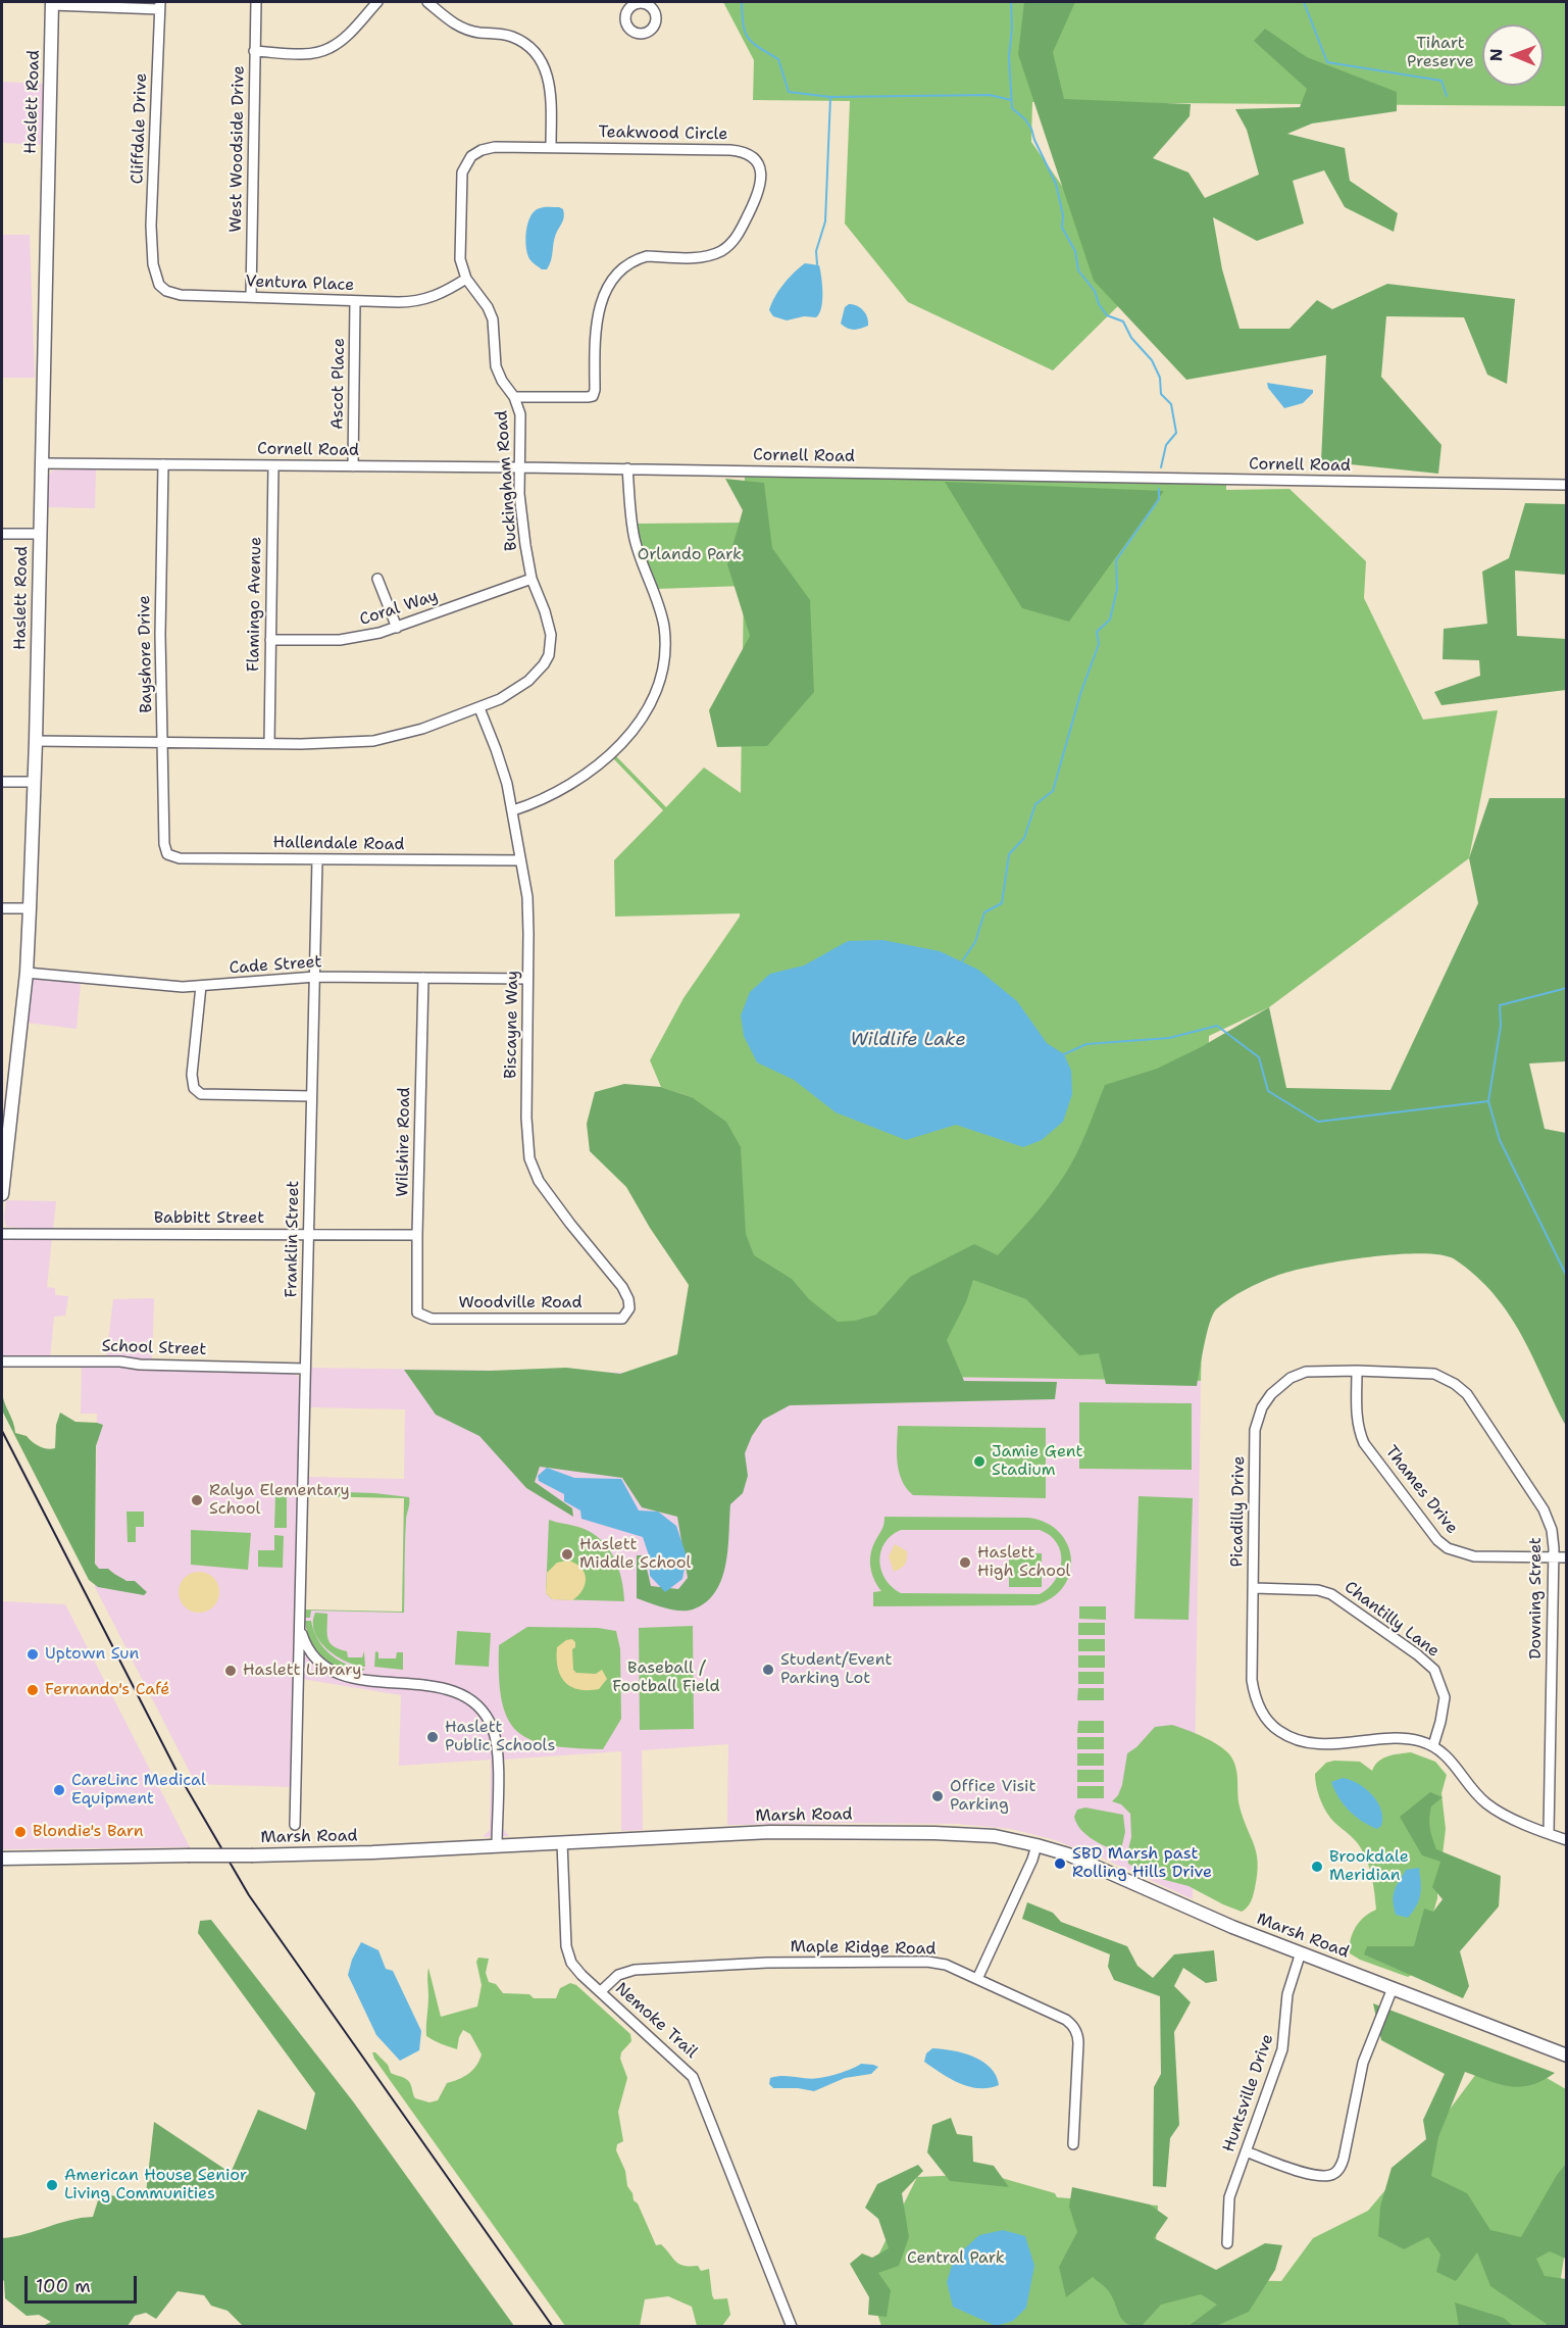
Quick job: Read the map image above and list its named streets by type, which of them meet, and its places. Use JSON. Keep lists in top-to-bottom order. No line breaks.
{"streets":{"main road":["Haslett Road","Marsh Road"],"street":["Cliffdale Drive","Teakwood Circle","West Woodside Drive","Ventura Place","Ascot Place","Cornell Road","Buckingham Road","Flamingo Avenue","Coral Way","Bayshore Drive","Hallendale Road","Cade Street","Biscayne Way","Wilshire Road","Babbitt Street","Franklin Street","Woodville Road","School Street","Thames Drive","Picadilly Drive","Downing Street","Chantilly Lane","Maple Ridge Road","Nemoke Trail","Huntsville Drive"]},"crossings":[["Haslett Road","Cornell Road"],["Haslett Road","Buckingham Road"],["Haslett Road","Cade Street"],["Cliffdale Drive","Ventura Place"],["Teakwood Circle","Buckingham Road"],["West Woodside Drive","Ventura Place"],["Ventura Place","Ascot Place"],["Ventura Place","Buckingham Road"],["Ascot Place","Cornell Road"],["Cornell Road","Buckingham Road"],["Cornell Road","Flamingo Avenue"],["Cornell Road","Bayshore Drive"],["Buckingham Road","Flamingo Avenue"],["Buckingham Road","Coral Way"],["Buckingham Road","Bayshore Drive"],["Buckingham Road","Biscayne Way"],["Flamingo Avenue","Coral Way"],["Bayshore Drive","Hallendale Road"],["Hallendale Road","Biscayne Way"],["Hallendale Road","Franklin Street"],["Cade Street","Biscayne Way"],["Cade Street","Wilshire Road"],["Cade Street","Franklin Street"],["Biscayne Way","Woodville Road"],["Wilshire Road","Babbitt Street"],["Wilshire Road","Woodville Road"],["Babbitt Street","Franklin Street"],["Franklin Street","School Street"],["Franklin Street","Marsh Road"],["Thames Drive","Picadilly Drive"],["Thames Drive","Downing Street"],["Picadilly Drive","Downing Street"],["Picadilly Drive","Chantilly Lane"],["Marsh Road","Nemoke Trail"],["Marsh Road","Huntsville Drive"],["Maple Ridge Road","Nemoke Trail"]],"water":["Wildlife Lake"],"parks":["Tihart Preserve","Orlando Park","Baseball / Football Field","Central Park"],"places":["Jamie Gent Stadium","Ralya Elementary School","Haslett Middle School","Haslett High School","Uptown Sun","Student/Event Parking Lot","Haslett Library","Fernando's Café","Haslett Public Schools","CareLinc Medical Equipment","Office Visit Parking","Blondie's Barn","SBD Marsh past Rolling Hills Drive","Brookdale Meridian","American House Senior Living Communities"],"scale_bar":"100 m","north":"left"}
